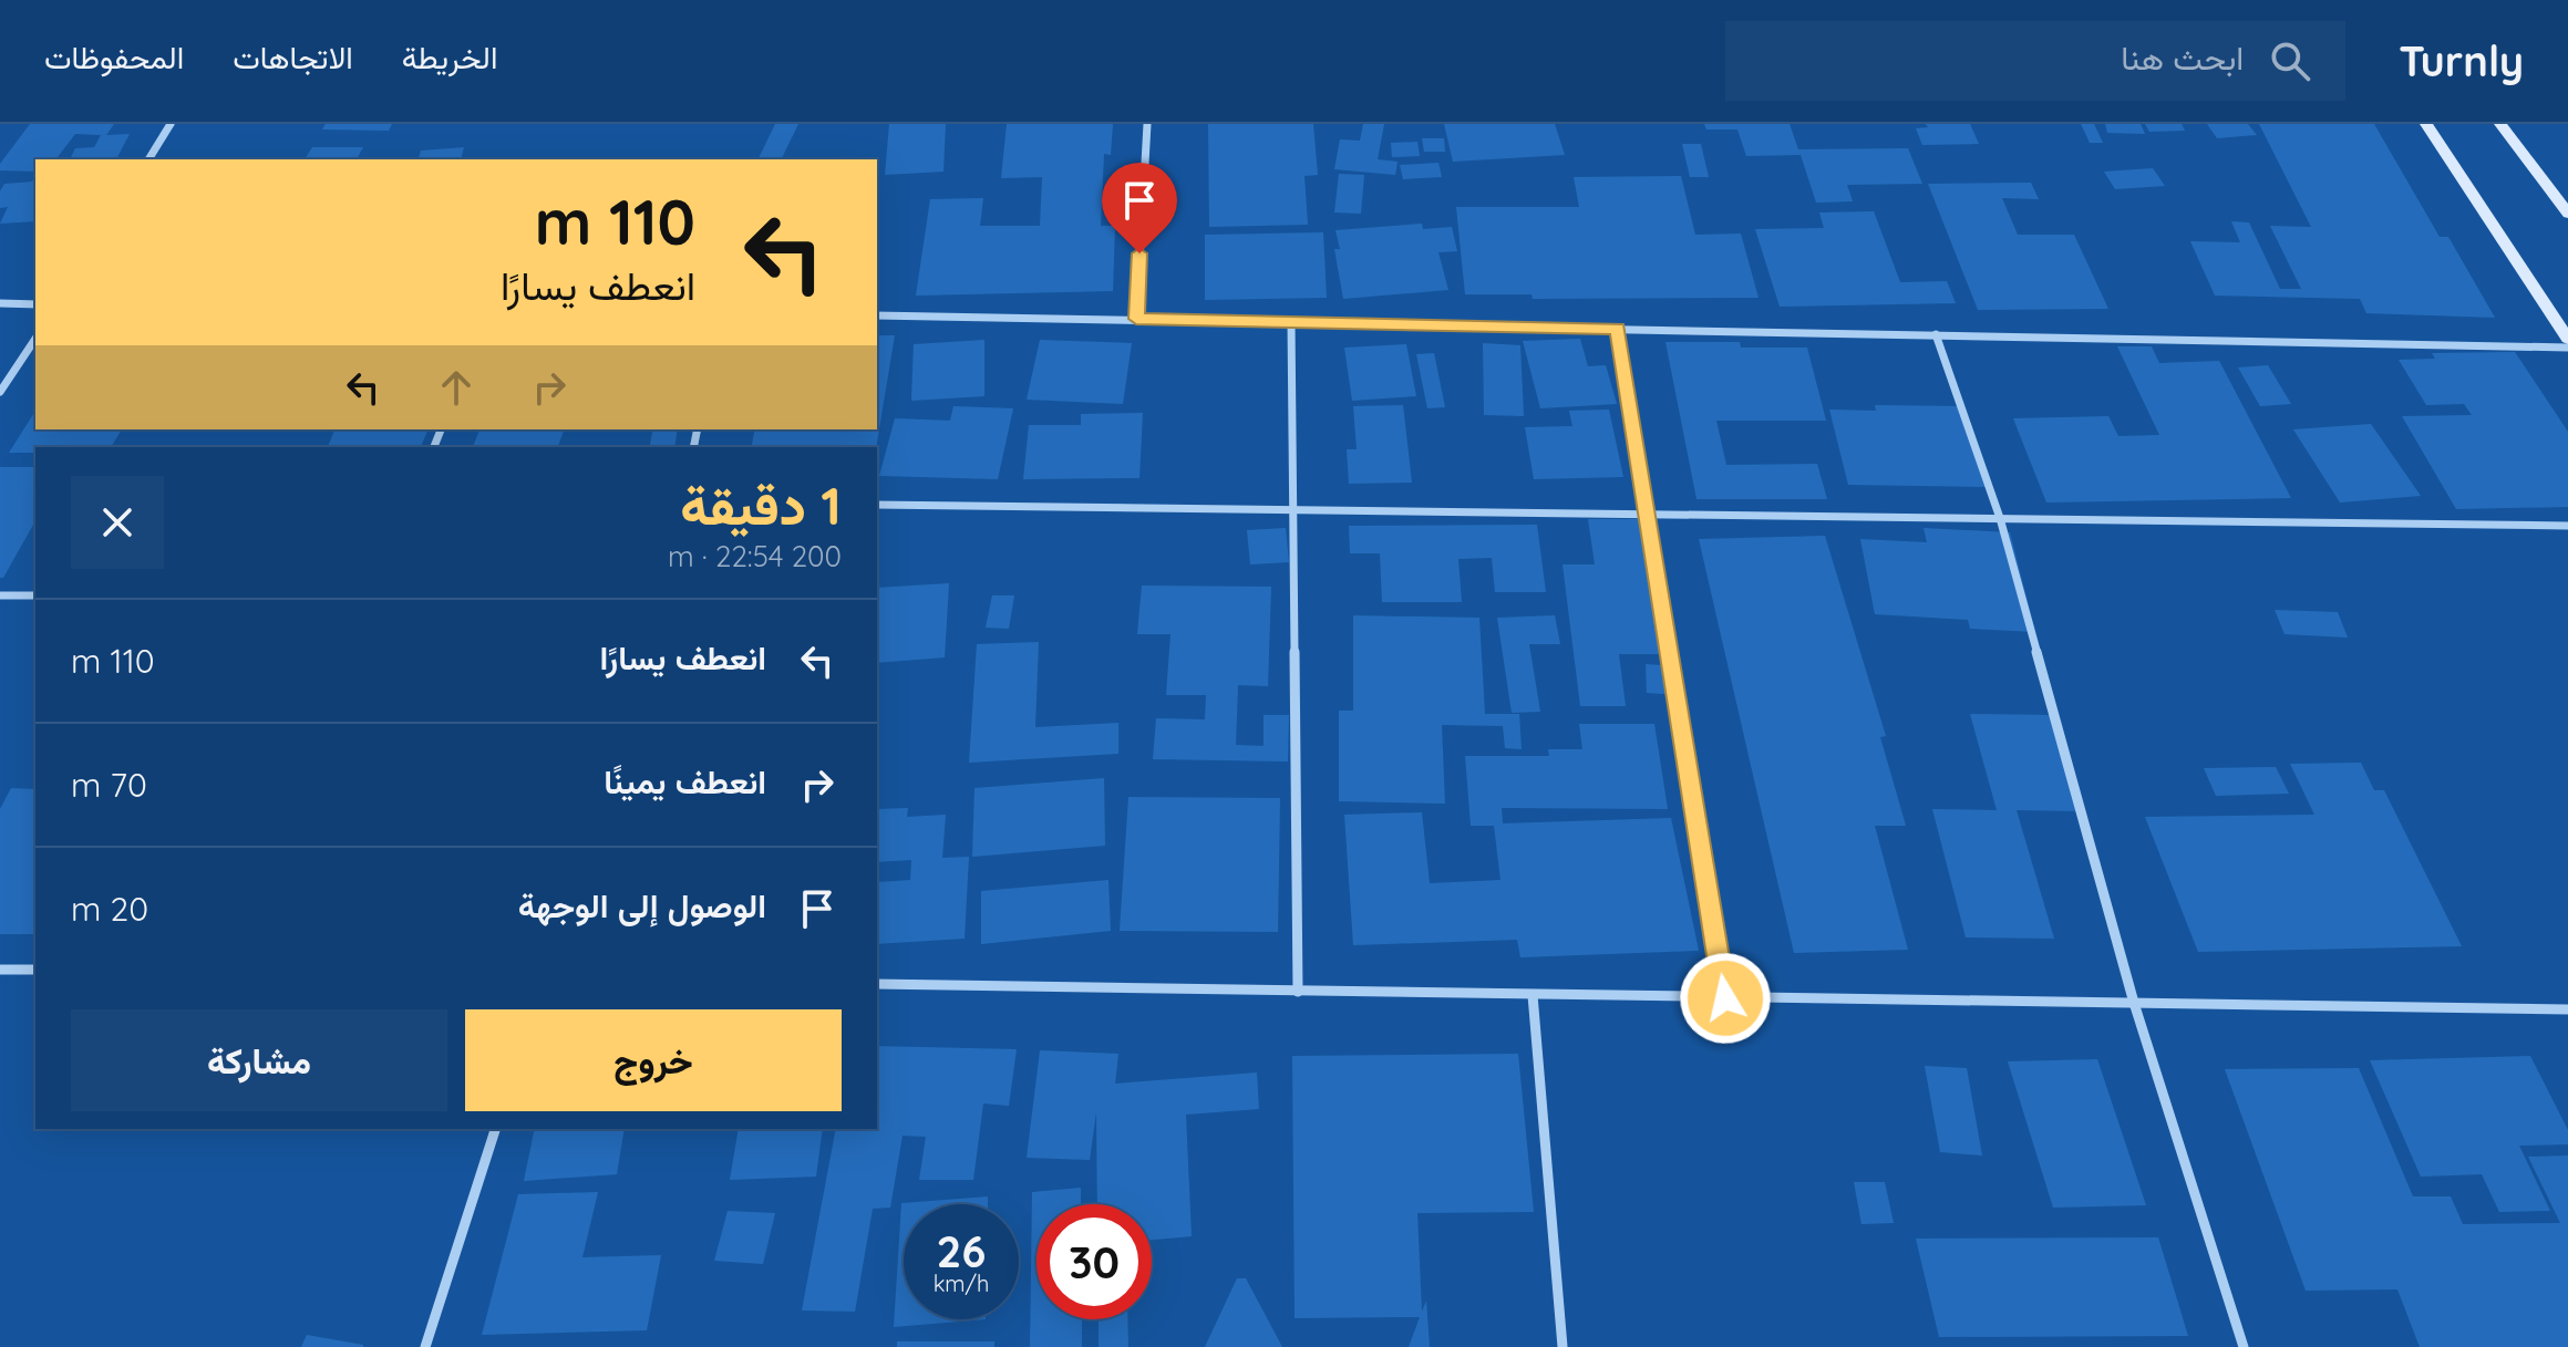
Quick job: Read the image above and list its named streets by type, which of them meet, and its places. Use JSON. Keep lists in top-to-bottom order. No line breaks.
{"page":{"header":"Turnly","search":"ابحث هنا","nav":["الخريطة","الاتجاهات","المحفوظات"],"turn":["110 m","انعطف يسارًا"],"heading":["1 دقيقة","200 m · 22:54"],"list":[{"name":"انعطف يسارًا","value":"110 m"},{"name":"انعطف يمينًا","value":"70 m"},{"name":"الوصول إلى الوجهة","value":"20 m"}],"buttons":["خروج","مشاركة"],"speed":"26 km/h","limit":"30"}}
